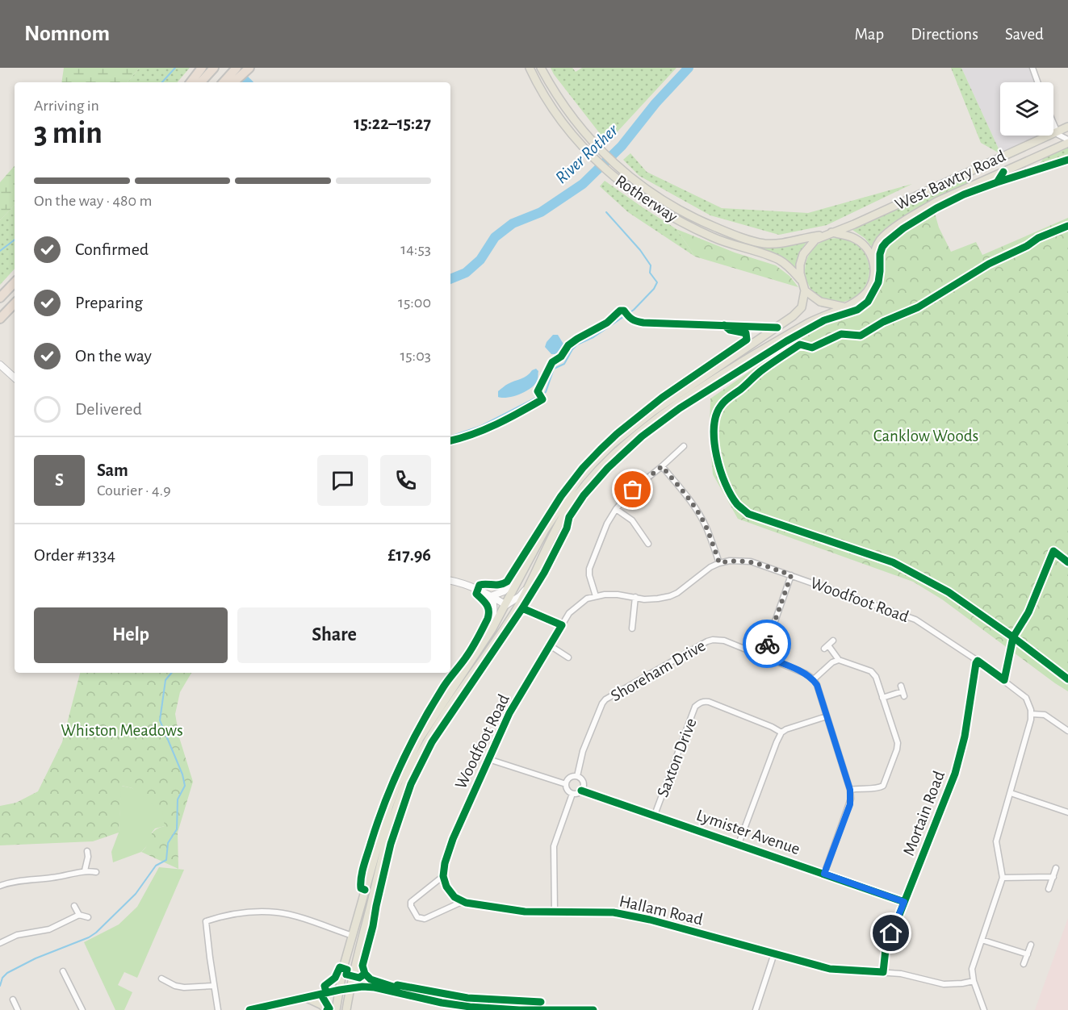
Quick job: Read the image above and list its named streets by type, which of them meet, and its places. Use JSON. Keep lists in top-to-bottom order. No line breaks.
{"streets":{"main road":["West Bawtry Road","Rotherway"],"street":["Woodfoot Road","Shoreham Drive","Saxton Drive","Mortain Road","Lymister Avenue","Hallam Road"]},"crossings":[["West Bawtry Road","Rotherway"],["Woodfoot Road","Mortain Road"],["Shoreham Drive","Lymister Avenue"],["Saxton Drive","Lymister Avenue"],["Mortain Road","Lymister Avenue"],["Mortain Road","Hallam Road"]],"water":["River Rother"],"parks":["Canklow Woods","Whiston Meadows"],"page":{"header":"Nomnom","nav":["Map","Directions","Saved"],"heading":["3 min","Arriving in","15:22–15:27"],"panel":["Sam","Courier · 4.9","Order #1334","£17.96"],"bar":"On the way · 480 m","list":[["Confirmed","14:53"],["Preparing","15:00"],["On the way","15:03"],"Delivered"],"round":"S","buttons":["Help","Share"]}}
